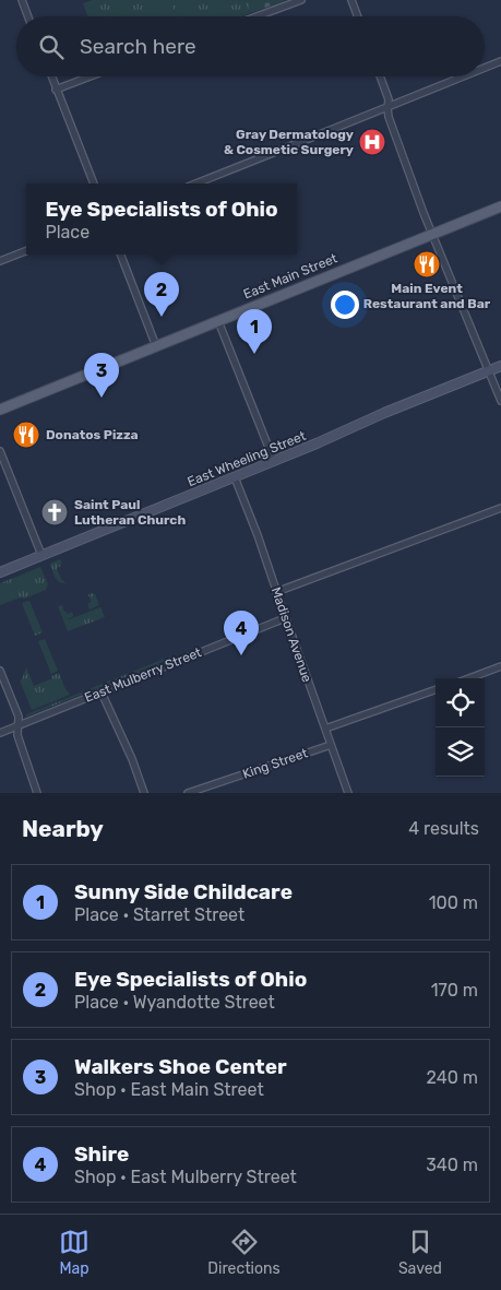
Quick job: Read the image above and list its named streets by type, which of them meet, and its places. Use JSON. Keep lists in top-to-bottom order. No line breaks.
{"streets":{"main road":["East Main Street"],"street":["East Wheeling Street","Madison Avenue","East Mulberry Street","King Street"]},"crossings":[["East Wheeling Street","Madison Avenue"],["Madison Avenue","East Mulberry Street"],["Madison Avenue","King Street"]],"places":{"hospital":["Gray Dermatology & Cosmetic Surgery"],"restaurant":["Main Event Restaurant and Bar","Donatos Pizza"],"church":["Saint Paul Lutheran Church"]},"page":{"search":"Search here","popup":["Eye Specialists of Ohio","Place"],"pins":["2","1","3","4"],"heading":["Nearby","4 results"],"list":[{"mark":"1","name":"Sunny Side Childcare","note":"Place · Starret Street","value":"100 m"},{"mark":"2","name":"Eye Specialists of Ohio","note":"Place · Wyandotte Street","value":"170 m"},{"mark":"3","name":"Walkers Shoe Center","note":"Shop · East Main Street","value":"240 m"},{"mark":"4","name":"Shire","note":"Shop · East Mulberry Street","value":"340 m"}],"nav":["Map","Directions","Saved"]}}
